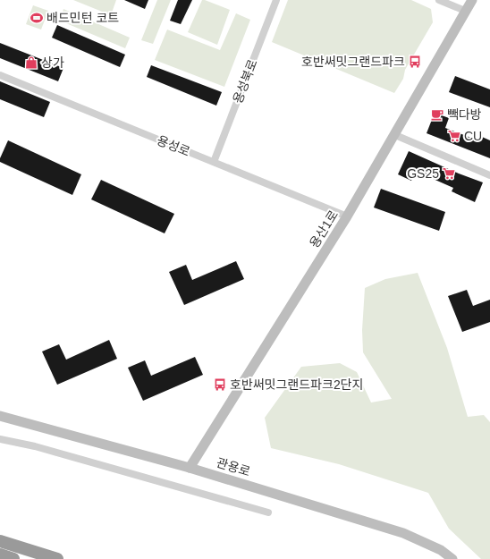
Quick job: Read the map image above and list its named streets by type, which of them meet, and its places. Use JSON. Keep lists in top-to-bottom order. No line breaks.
{"streets":{"main road":["용산1로","관용로"],"street":["용성북로","용성로"]},"crossings":[["용성북로","용성로"],["용성로","용산1로"],["용산1로","관용로"]],"places":{"sports":["배드민턴 코트"],"bus stop":["호반써밋그랜드파크","호반써밋그랜드파크2단지"],"shop":["상가"],"cafe":["빽다방"],"supermarket":["CU","GS25"]}}
